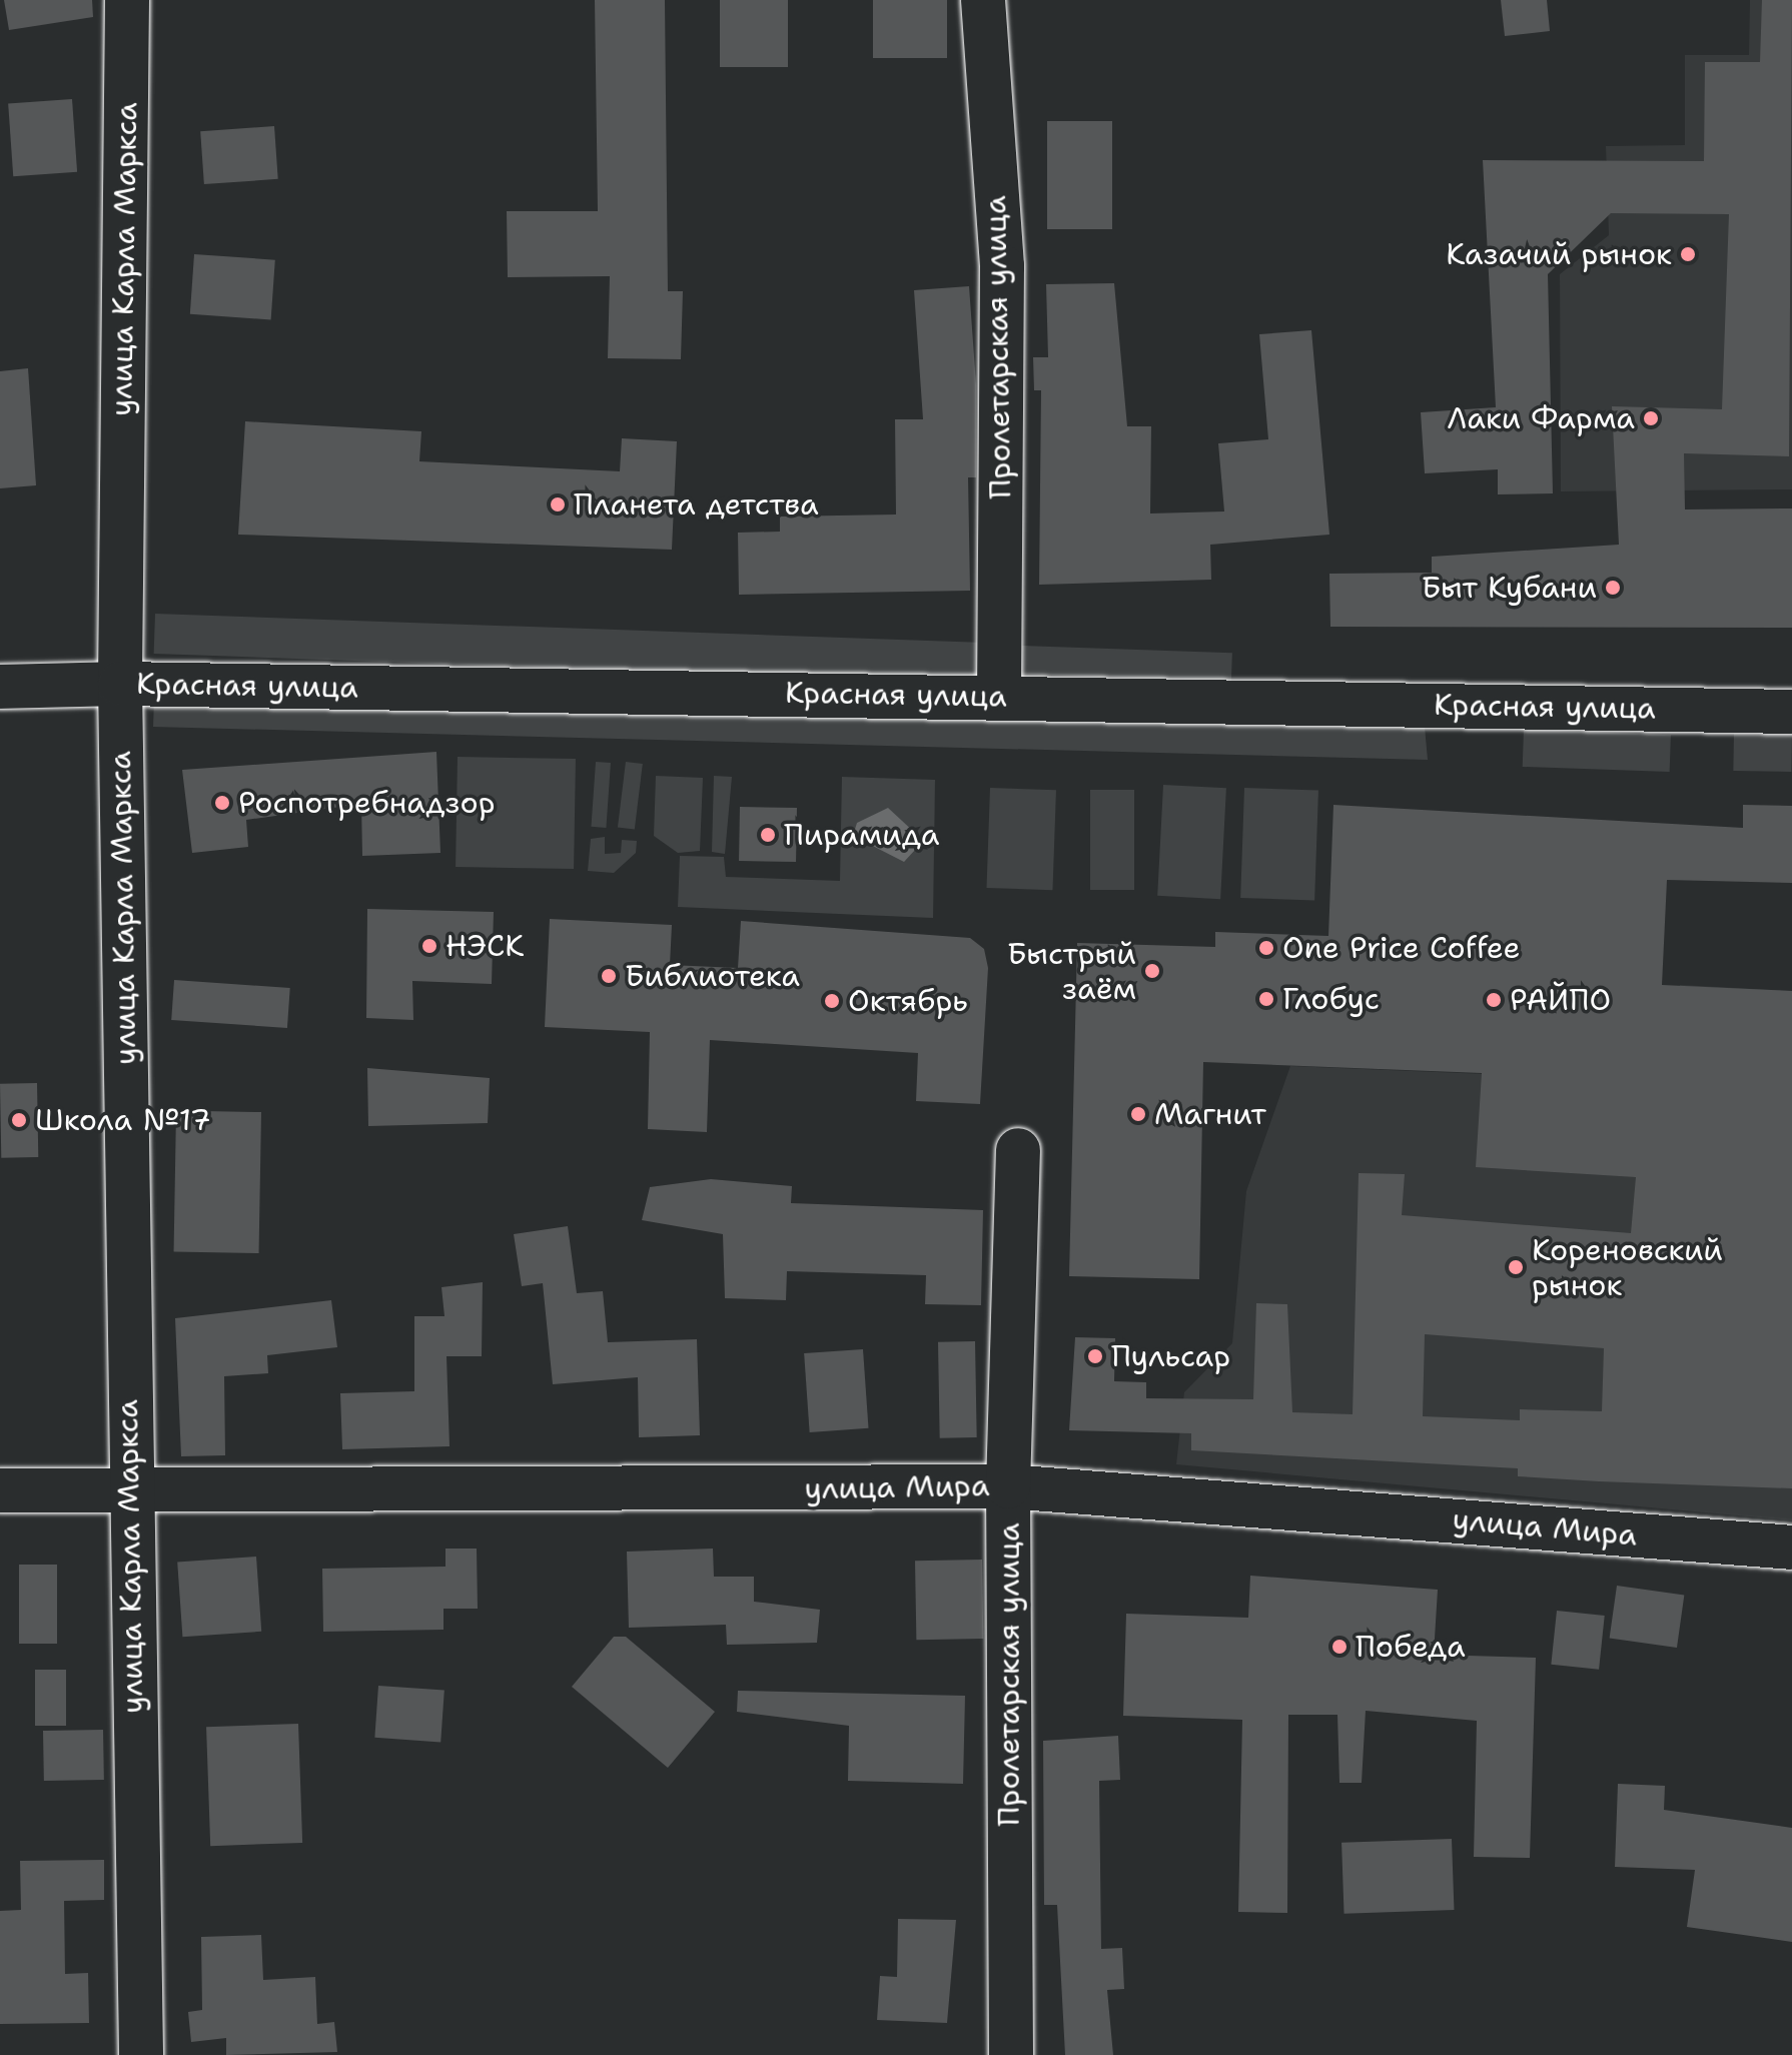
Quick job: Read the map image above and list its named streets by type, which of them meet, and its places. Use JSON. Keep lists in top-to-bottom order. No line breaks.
{"streets":{"main road":["улица Карла Маркса","Пролетарская улица","Красная улица","улица Мира"]},"crossings":[["улица Карла Маркса","Красная улица"],["улица Карла Маркса","улица Мира"],["Пролетарская улица","Красная улица"],["Пролетарская улица","улица Мира"]],"places":["Казачий рынок","Лаки Фарма","Планета детства","Быт Кубани","Роспотребнадзор","Пирамида","НЭСК","One Price Coffee","Быстрый заём","Библиотека","Глобус","РАЙПО","Октябрь","Магнит","Школа №17","Кореновский рынок","Пульсар","Победа"]}
